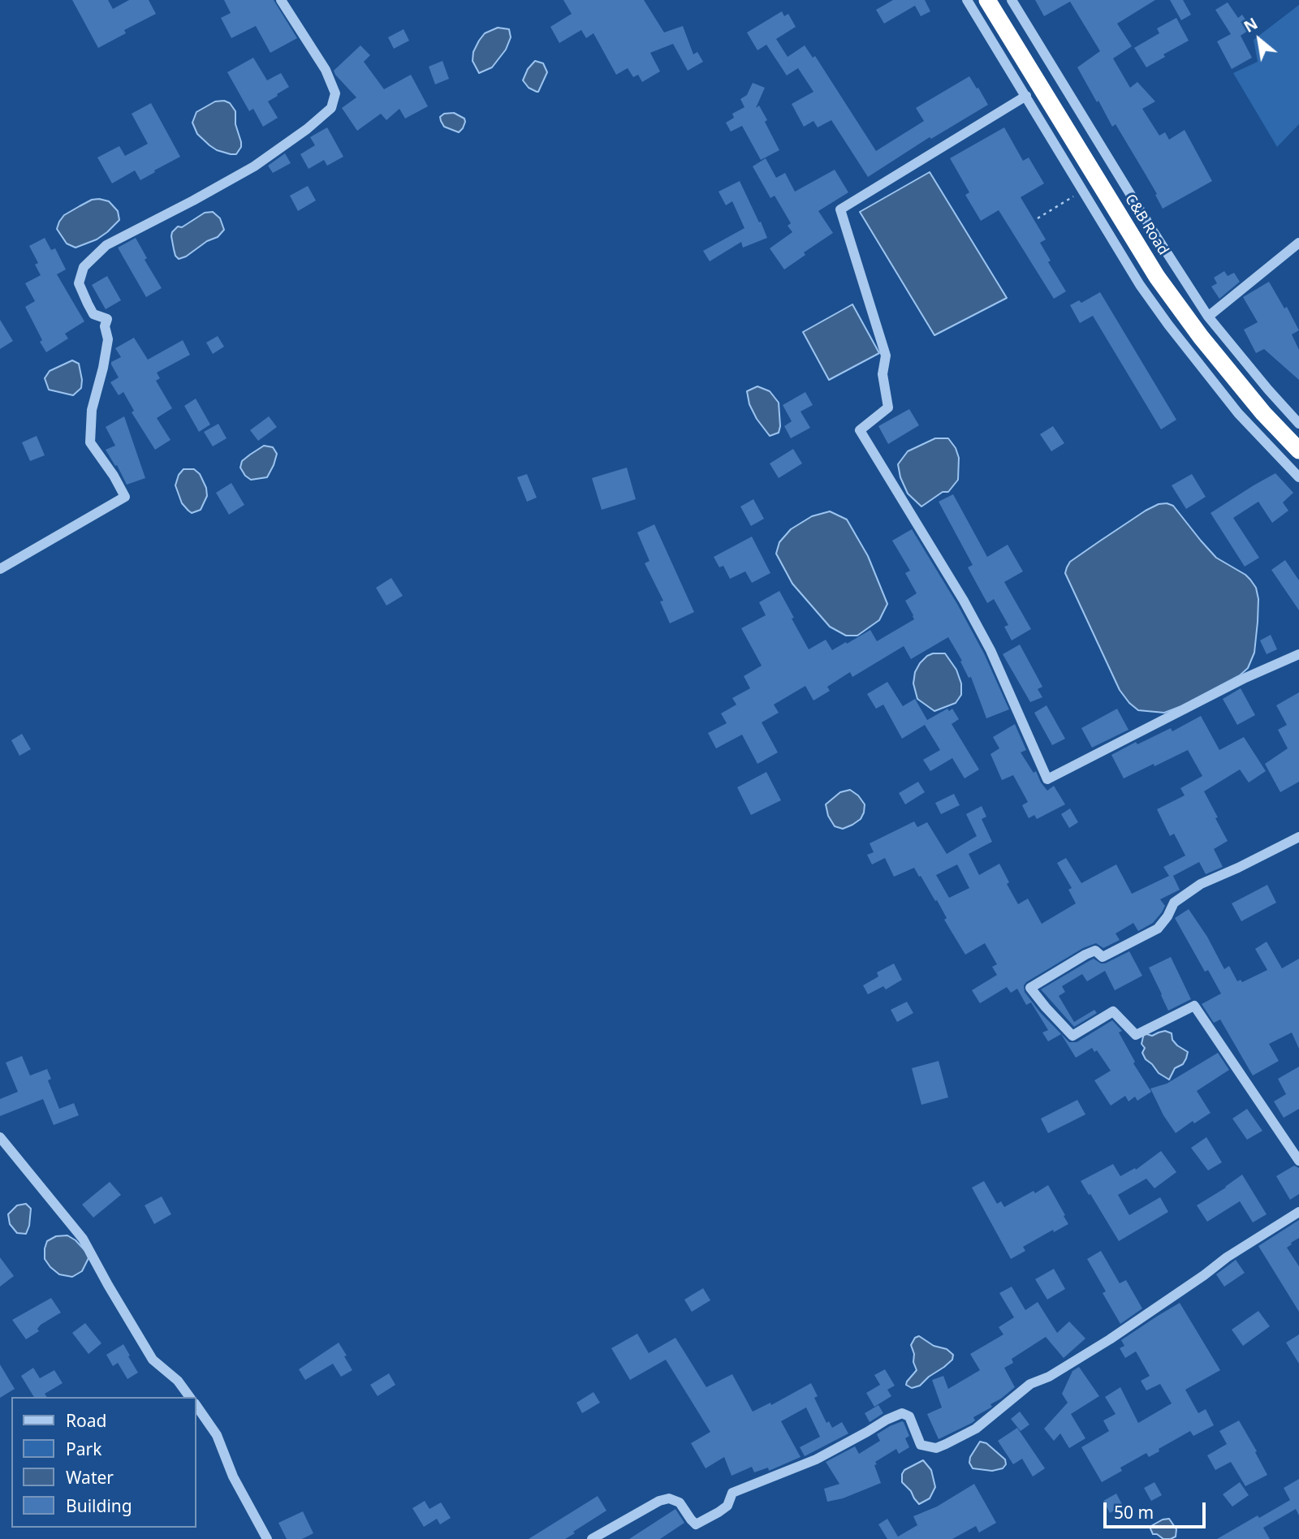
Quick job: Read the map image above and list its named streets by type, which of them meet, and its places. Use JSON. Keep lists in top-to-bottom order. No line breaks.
{"streets":{"highway":["C&B Road"]},"legend":["Road","Park","Water","Building"],"scale_bar":"50 m","north":"top left"}
